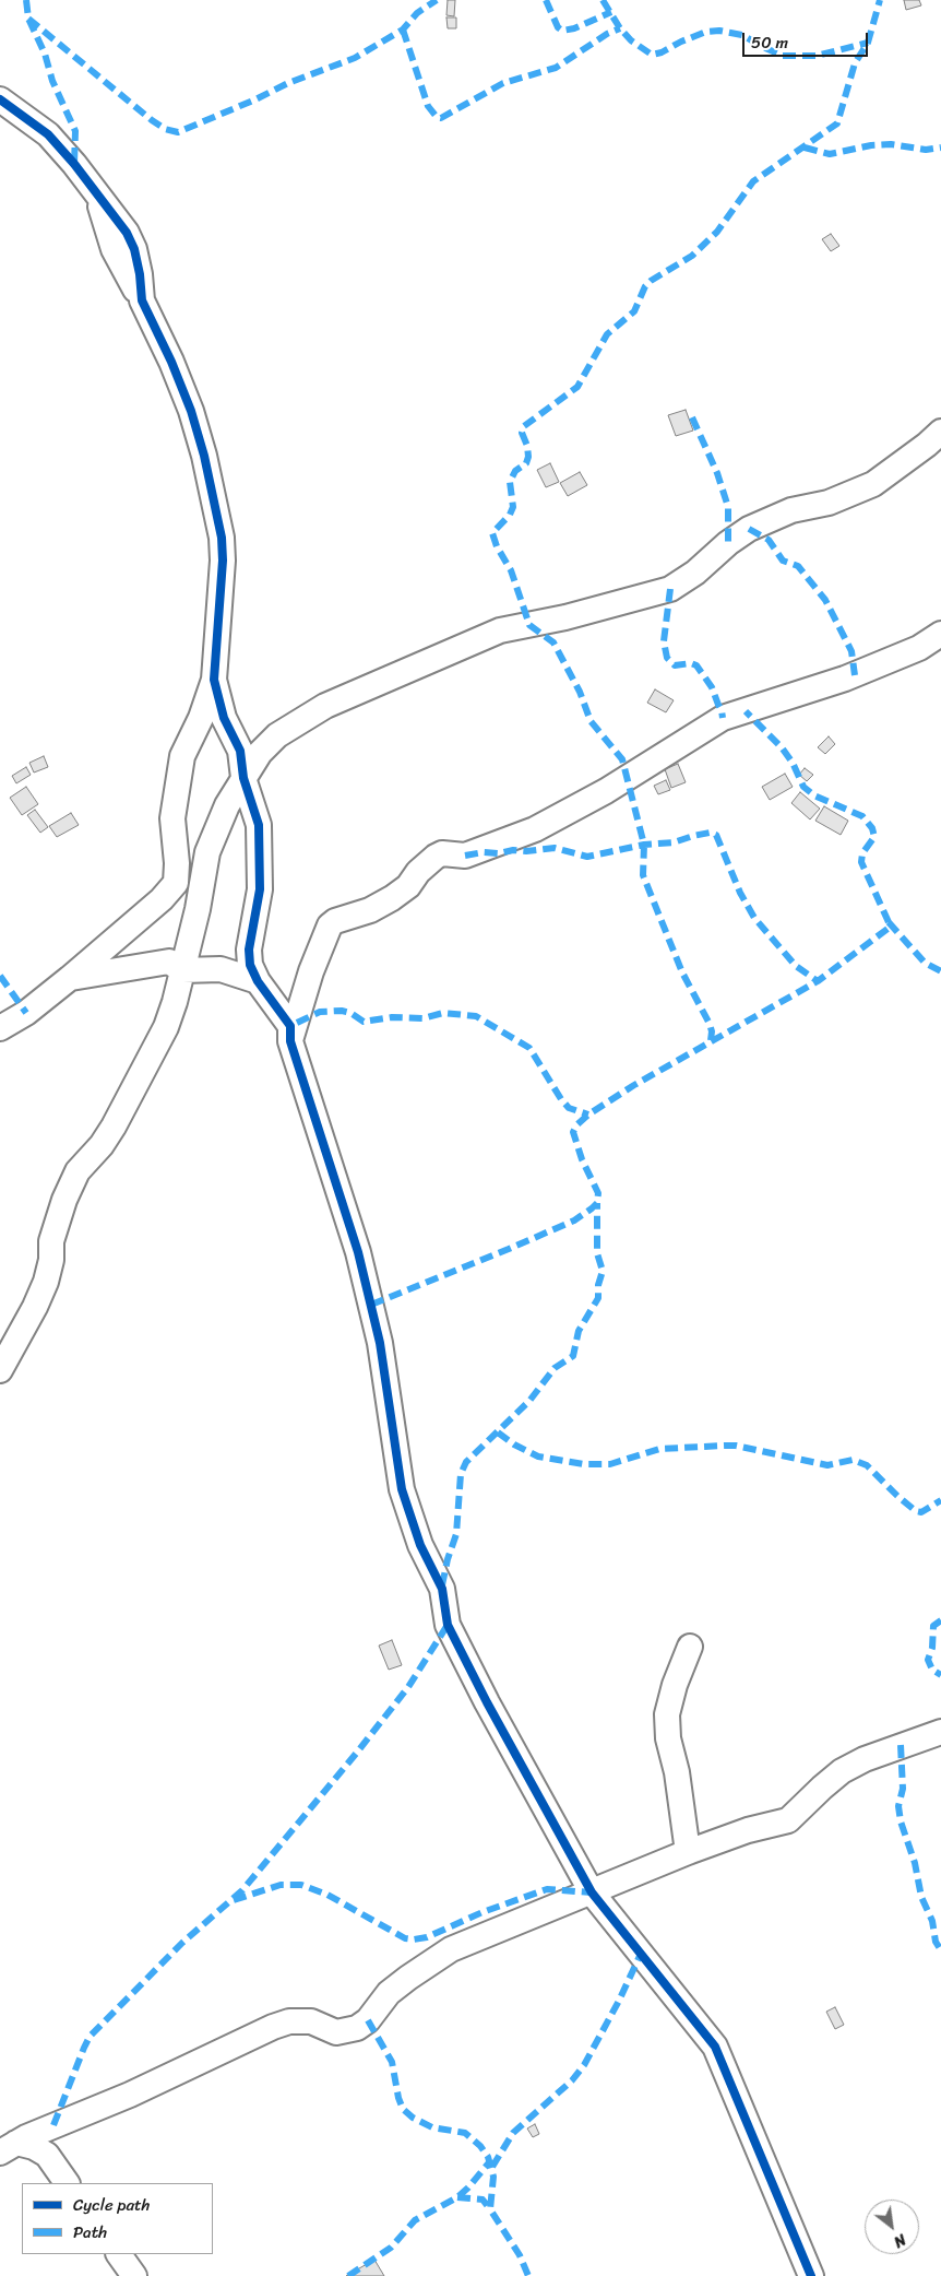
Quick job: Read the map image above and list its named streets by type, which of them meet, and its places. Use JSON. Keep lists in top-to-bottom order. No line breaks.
{"legend":["Cycle path","Path"],"scale_bar":"50 m","north":"bottom right"}
